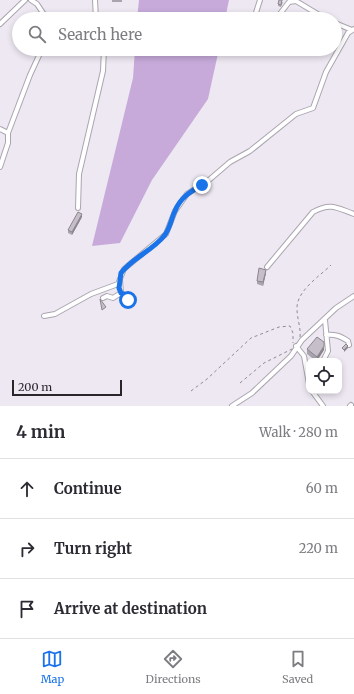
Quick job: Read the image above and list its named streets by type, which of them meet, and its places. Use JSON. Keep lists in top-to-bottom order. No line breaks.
{"scale_bar":"200 m","page":{"search":"Search here","scale":"200 m","heading":["4 min","Walk · 280 m"],"list":[["Continue","60 m"],["Turn right","220 m"],"Arrive at destination"],"nav":["Map","Directions","Saved"]}}
